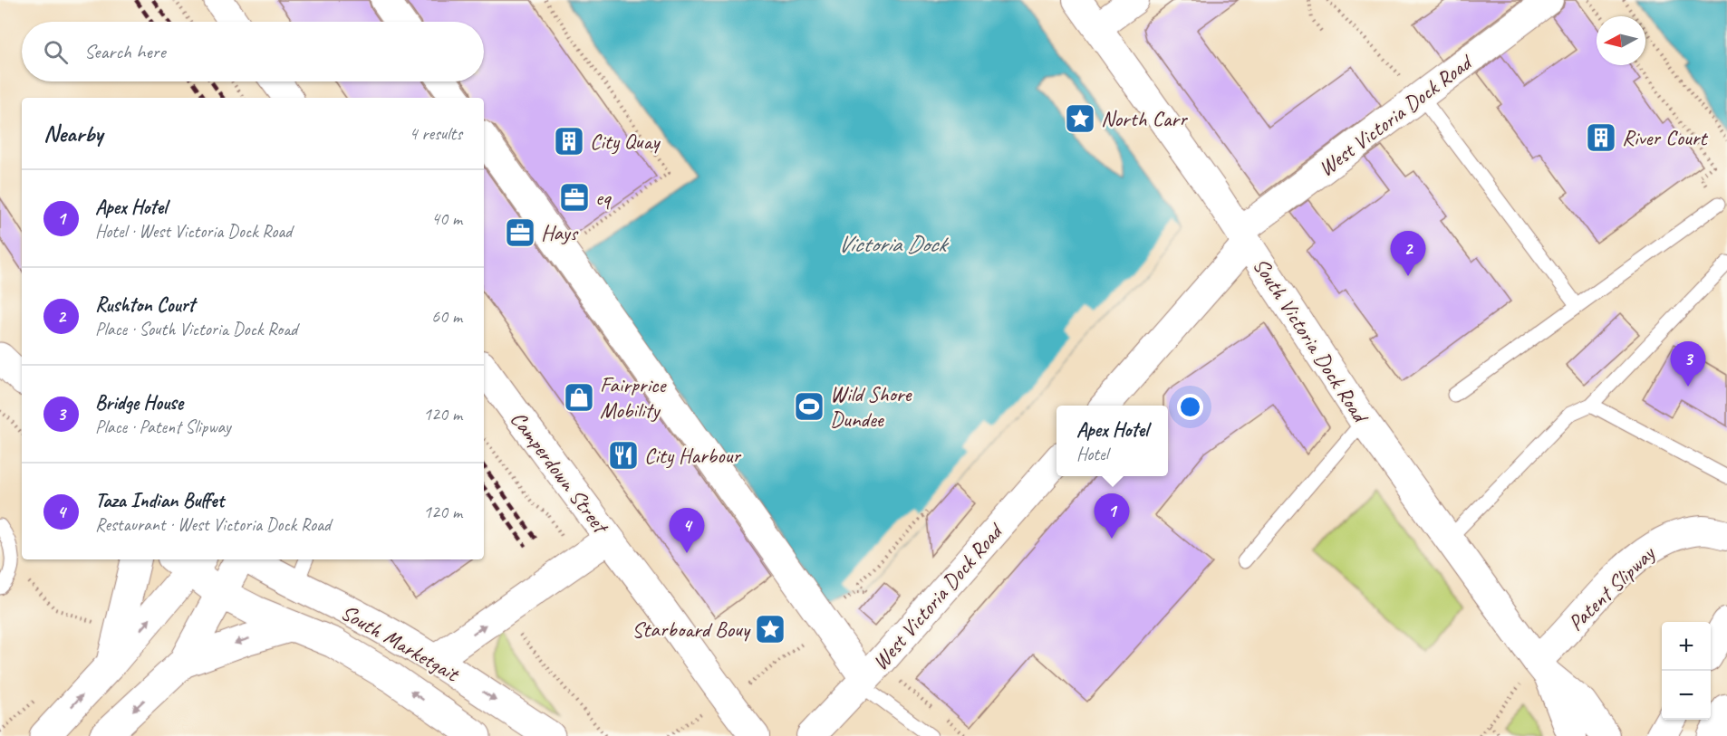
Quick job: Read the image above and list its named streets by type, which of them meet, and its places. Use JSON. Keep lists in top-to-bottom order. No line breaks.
{"streets":{"main road":["South Marketgait"],"street":["West Victoria Dock Road","South Victoria Dock Road","Camperdown Street","Patent Slipway"]},"crossings":[["West Victoria Dock Road","South Victoria Dock Road"],["South Victoria Dock Road","Patent Slipway"],["Camperdown Street","South Marketgait"]],"one_way":["Camperdown Street"],"water":["Victoria Dock"],"places":{"place":["North Carr","Starboard Bouy"],"building":["River Court","City Quay"],"office":["eq","Hays"],"shop":["Fairprice Mobility"],"sports":["Wild Shore Dundee"],"restaurant":["City Harbour"]},"north":"left","page":{"search":"Search here","heading":["Nearby","4 results"],"list":[{"mark":"1","name":"Apex Hotel","note":"Hotel · West Victoria Dock Road","value":"40 m"},{"mark":"2","name":"Rushton Court","note":"Place · South Victoria Dock Road","value":"60 m"},{"mark":"3","name":"Bridge House","note":"Place · Patent Slipway","value":"120 m"},{"mark":"4","name":"Taza Indian Buffet","note":"Restaurant · West Victoria Dock Road","value":"120 m"}],"pins":["2","3","1","4"],"popup":["Apex Hotel","Hotel"],"map_buttons":["+","−"]}}
